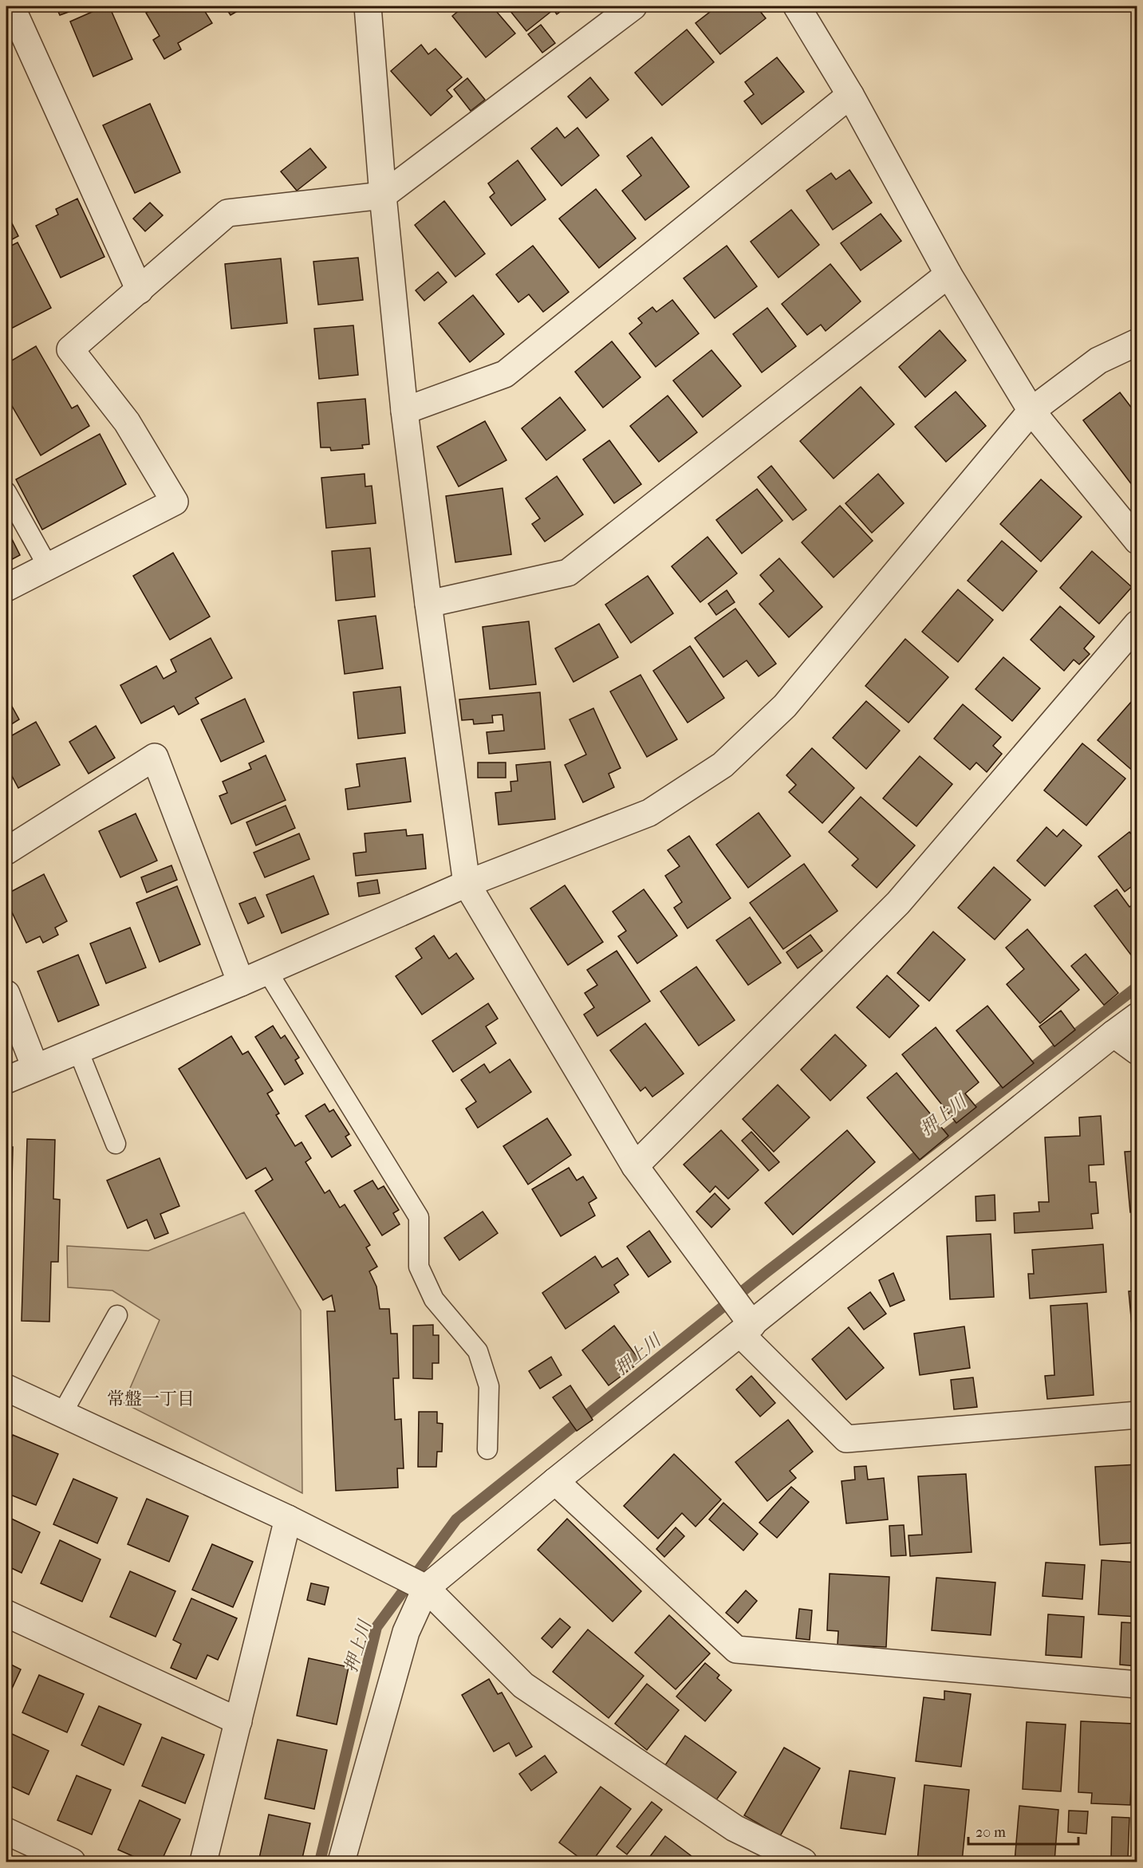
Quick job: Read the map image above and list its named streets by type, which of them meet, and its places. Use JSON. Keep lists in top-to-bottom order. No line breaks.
{"districts":["常盤一丁目"],"water":["押上川"],"scale_bar":"20 m"}
